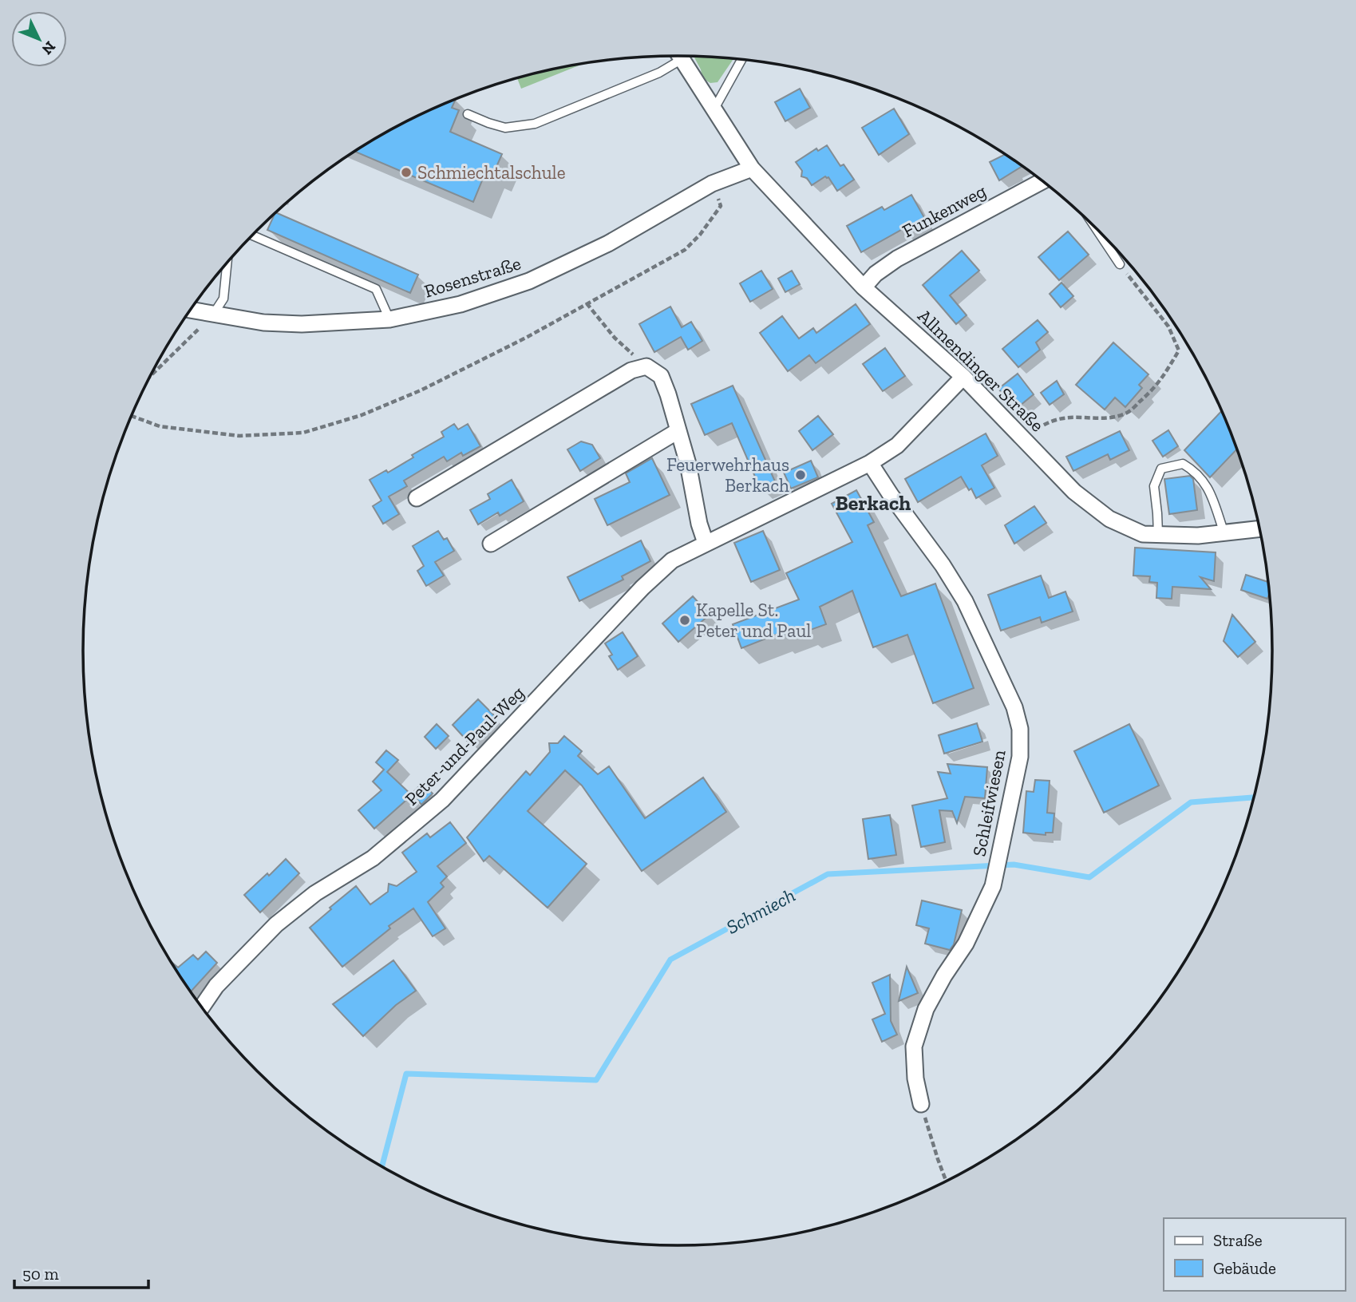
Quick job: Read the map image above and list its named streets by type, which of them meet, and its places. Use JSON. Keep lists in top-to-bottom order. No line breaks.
{"streets":{"street":["Funkenweg","Rosenstraße","Allmendinger Straße","Peter-und-Paul-Weg","Schleifwiesen"]},"crossings":[["Funkenweg","Allmendinger Straße"],["Rosenstraße","Allmendinger Straße"],["Allmendinger Straße","Peter-und-Paul-Weg"],["Peter-und-Paul-Weg","Schleifwiesen"]],"districts":["Berkach"],"water":["Schmiech"],"places":["Schmiechtalschule","Feuerwehrhaus Berkach","Kapelle St. Peter und Paul"],"legend":["Straße","Gebäude"],"scale_bar":"50 m","north":"bottom right"}
